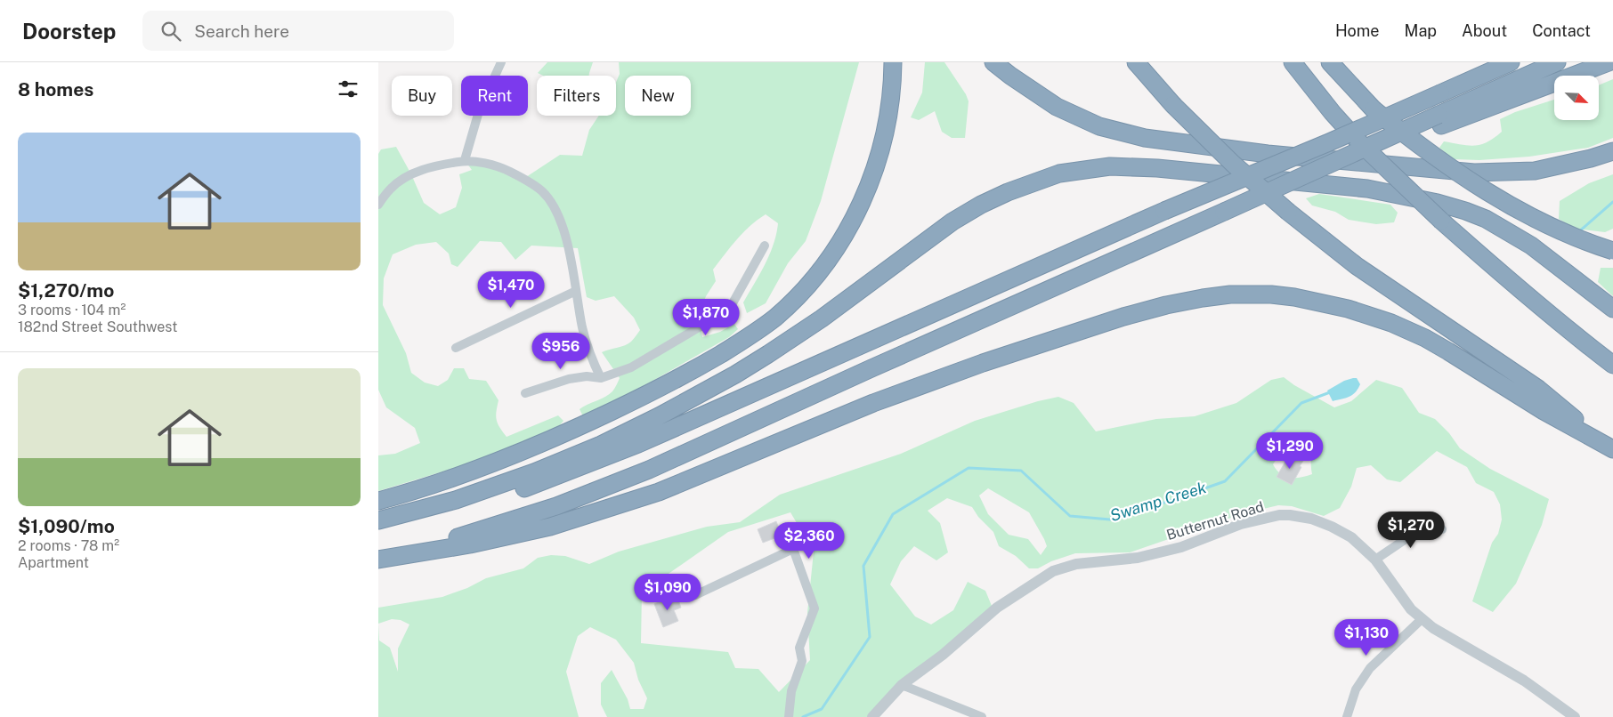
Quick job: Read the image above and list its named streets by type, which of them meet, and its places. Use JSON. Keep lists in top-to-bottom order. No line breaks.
{"streets":{"street":["Butternut Road"]},"water":["Swamp Creek"],"north":"bottom right","page":{"header":"Doorstep","search":"Search here","nav":["Home","Map","About","Contact"],"heading":"8 homes","chip":["Buy","Rent","Filters","New"],"list":[{"name":"$1,270/mo","note":"3 rooms · 104 m² · 182nd Street Southwest"},{"name":"$1,090/mo","note":"2 rooms · 78 m² · Apartment"}],"price":["$1,470","$1,870","$956","$1,290","$1,270","$2,360","$1,090","$1,130"]}}
